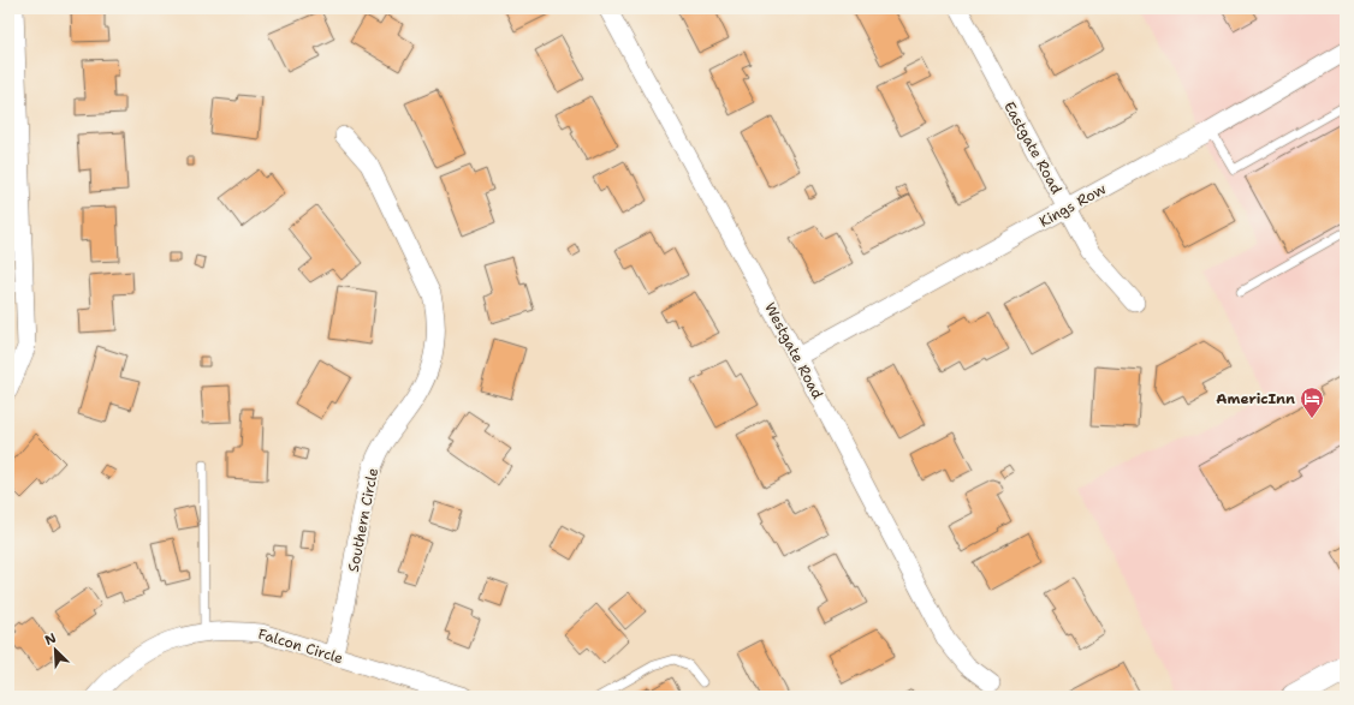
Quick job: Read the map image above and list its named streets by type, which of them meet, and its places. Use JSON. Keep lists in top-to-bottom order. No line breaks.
{"streets":{"street":["Eastgate Road","Kings Row","Westgate Road","Southern Circle","Falcon Circle"]},"crossings":[["Eastgate Road","Kings Row"],["Kings Row","Westgate Road"],["Southern Circle","Falcon Circle"]],"places":{"hotel":["AmericInn"]},"north":"top left"}
